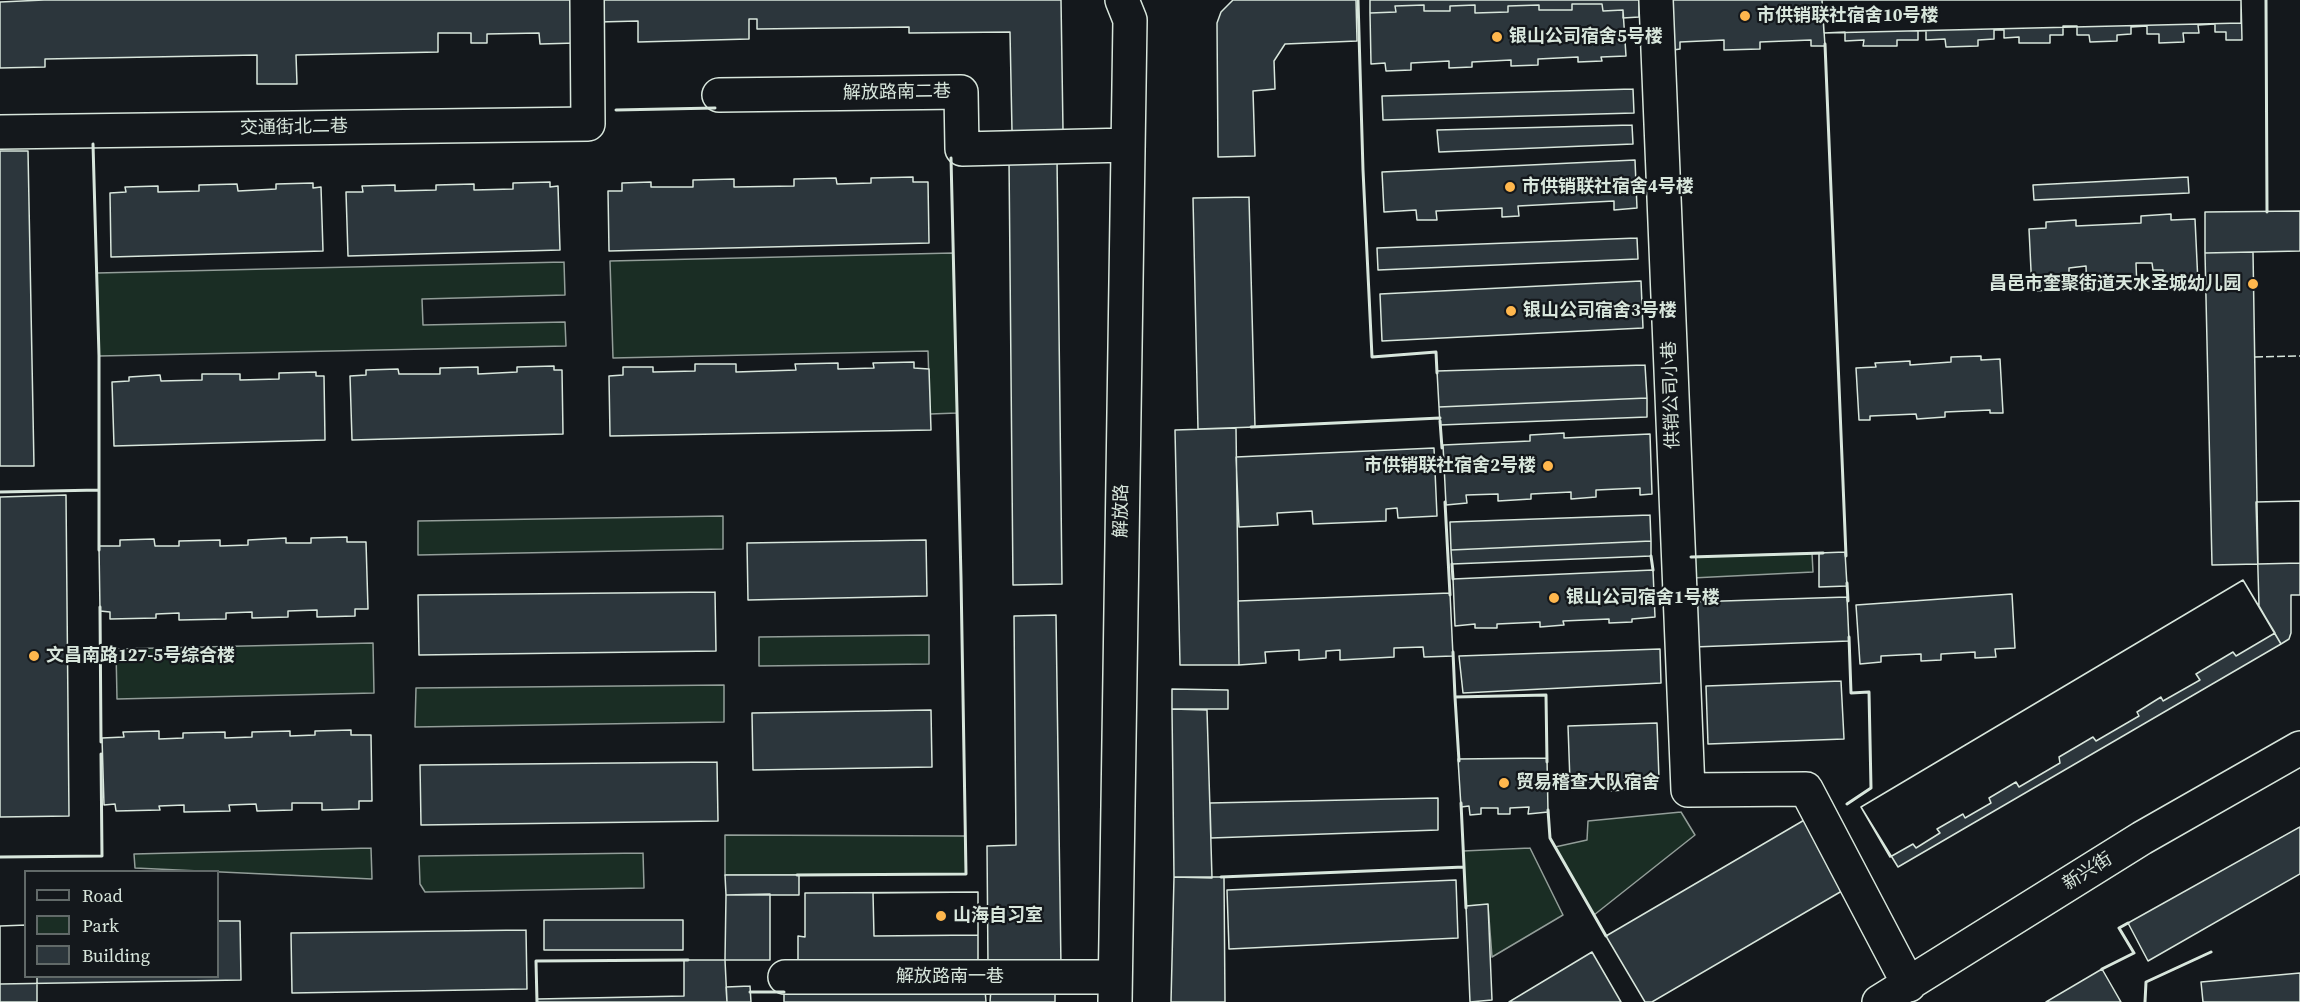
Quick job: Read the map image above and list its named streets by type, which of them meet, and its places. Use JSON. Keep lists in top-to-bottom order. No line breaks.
{"streets":{"street":["解放路南二巷","交通街北二巷","供销公司小巷","解放路","新兴街","解放路南一巷"]},"crossings":[["解放路南二巷","解放路"],["供销公司小巷","新兴街"],["解放路","解放路南一巷"]],"places":["市供销联社宿舍10号楼","银山公司宿舍5号楼","市供销联社宿舍4号楼","昌邑市奎聚街道天水圣城幼儿园","银山公司宿舍3号楼","市供销联社宿舍2号楼","银山公司宿舍1号楼","文昌南路127-5号综合楼","贸易稽查大队宿舍","山海自习室"],"legend":["Road","Park","Building"]}
